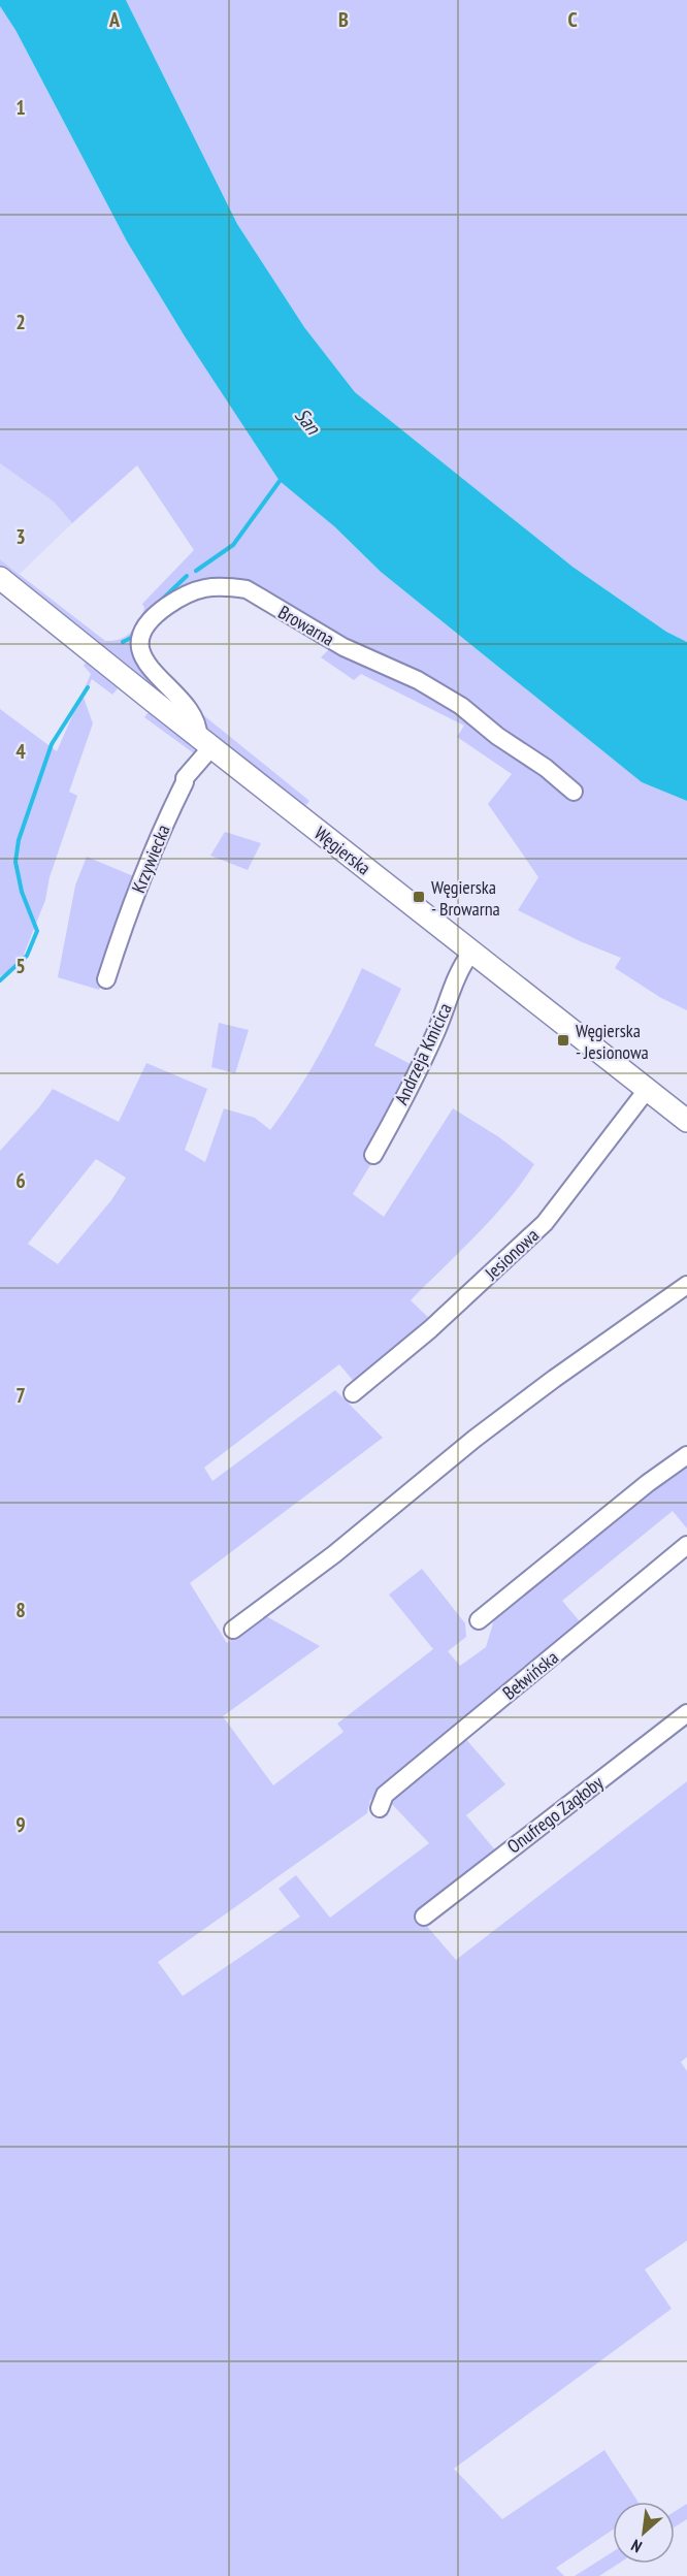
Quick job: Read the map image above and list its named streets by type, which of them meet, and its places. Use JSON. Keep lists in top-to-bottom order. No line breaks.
{"streets":{"main road":["Węgierska"],"street":["Browarna","Krzywiecka","Andrzeja Kmicica","Jesionowa","Bełwińska","Onufrego Zagłoby"]},"crossings":[["Browarna","Węgierska"],["Browarna","Krzywiecka"],["Węgierska","Krzywiecka"],["Węgierska","Andrzeja Kmicica"],["Węgierska","Jesionowa"]],"water":["San"],"places":{"transit":["Węgierska - Browarna","Węgierska - Jesionowa"]},"north":"bottom left","grid":{"columns":["A","B","C"],"rows":["1","2","3","4","5","6","7","8","9"]}}
